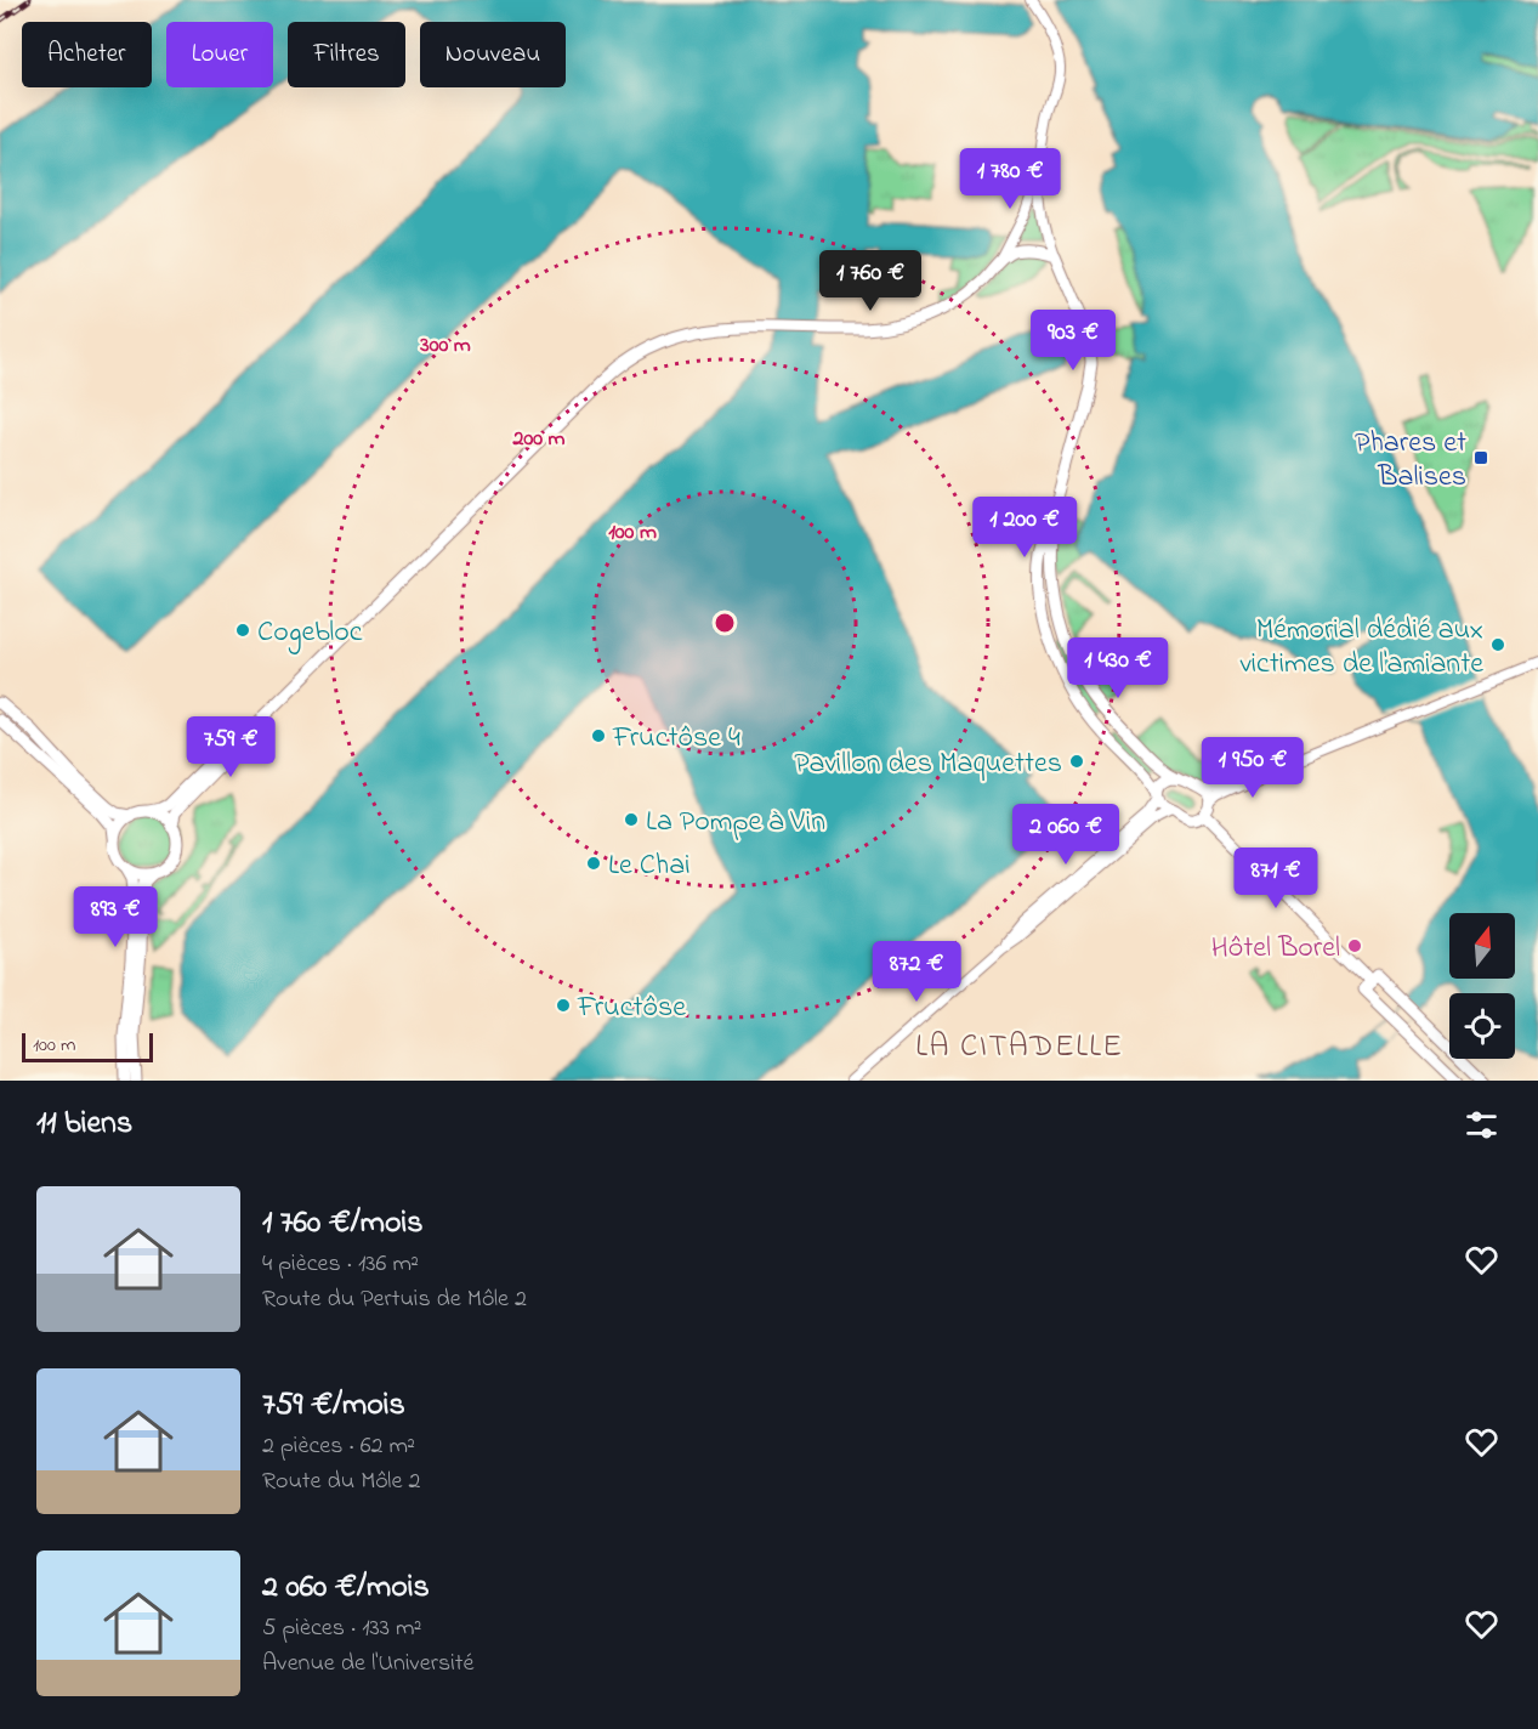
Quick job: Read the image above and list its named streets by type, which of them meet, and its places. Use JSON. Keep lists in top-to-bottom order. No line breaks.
{"districts":["LA CITADELLE"],"places":{"transit":["Phares et Balises"],"other":["Cogebloc","Mémorial dédié aux victimes de l'amiante","Fructôse 4","Pavillon des Maquettes","La Pompe à Vin","Le Chai","Hôtel Borel","Fructôse"]},"scale_bar":"100 m","north":"top","page":{"chip":["Acheter","Louer","Filtres","Nouveau"],"price":["1 780 €","1 760 €","903 €","1 200 €","1 430 €","759 €","1 950 €","2 060 €","871 €","893 €","872 €"],"scale":"100 m","heading":"11 biens","list":[{"name":"1 760 €/mois","note":"4 pièces · 136 m² · Route du Pertuis de Môle 2"},{"name":"759 €/mois","note":"2 pièces · 62 m² · Route du Môle 2"},{"name":"2 060 €/mois","note":"5 pièces · 133 m² · Avenue de l'Université"}]},"rings":["300 m","200 m","100 m"]}
